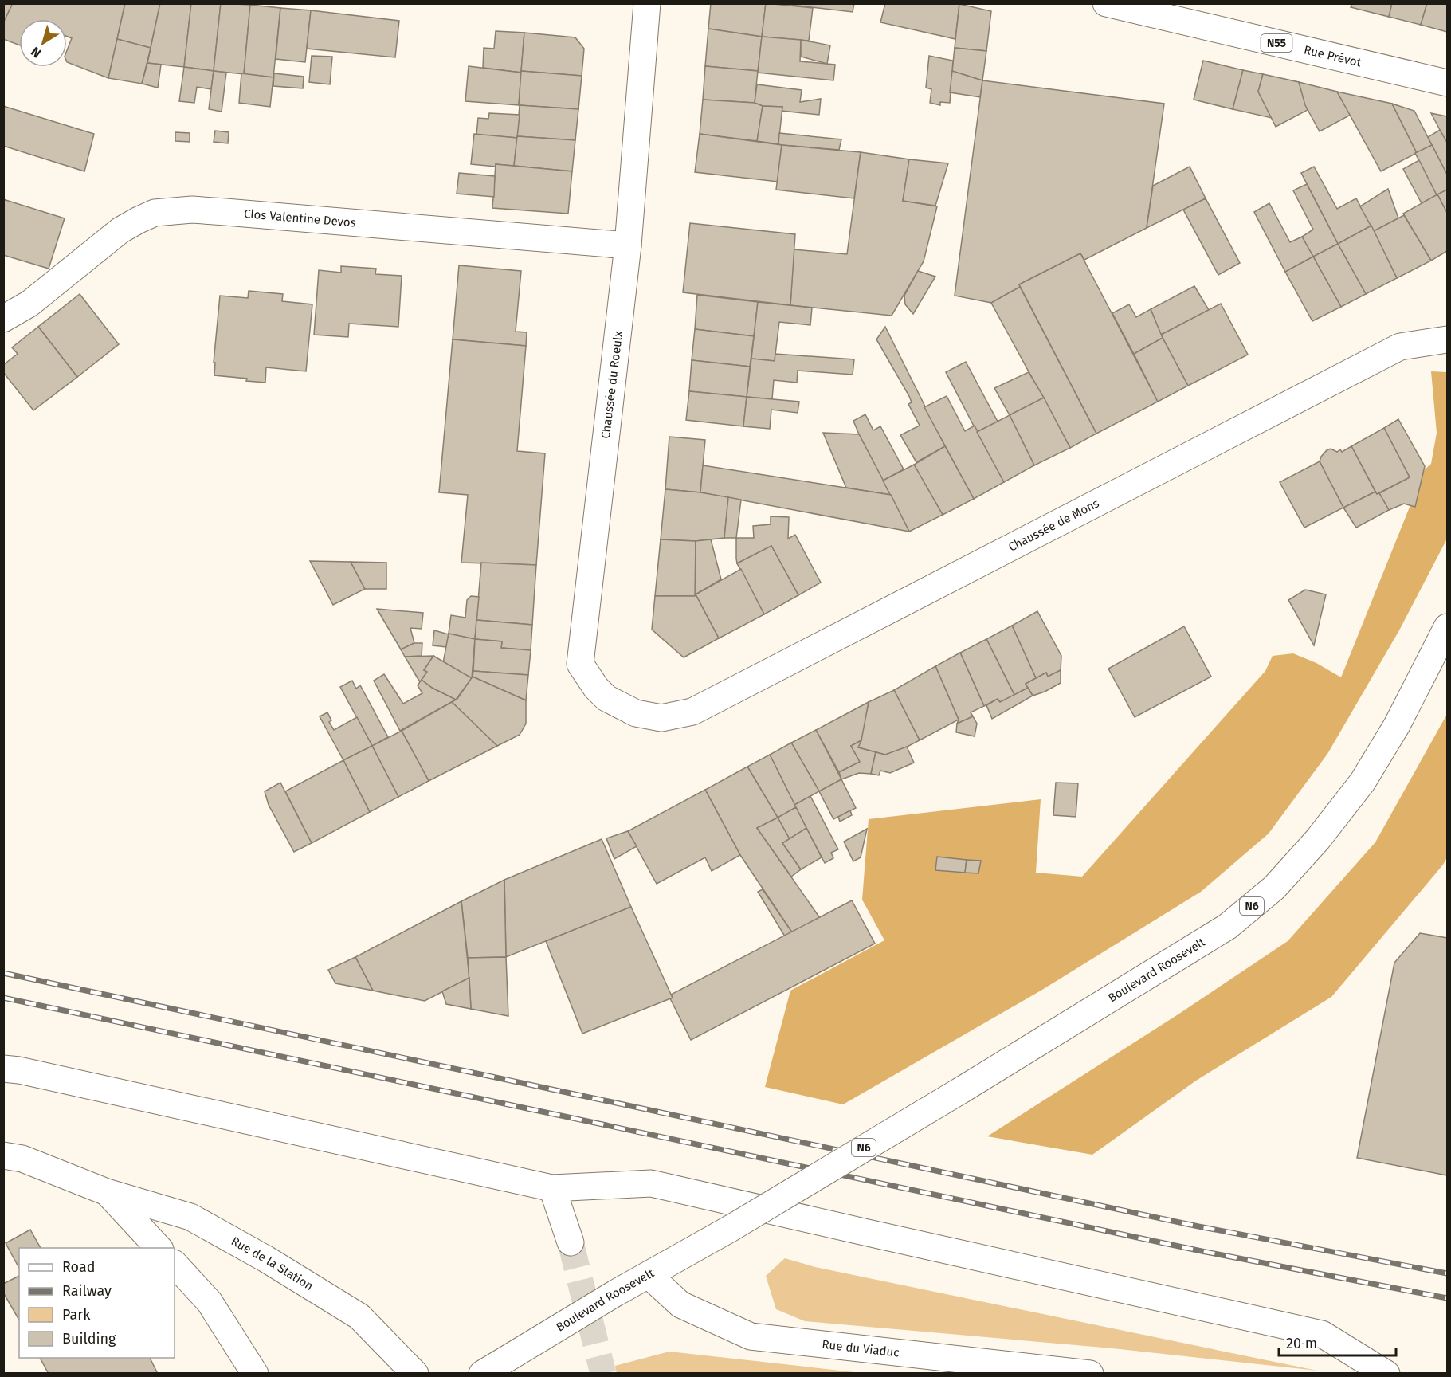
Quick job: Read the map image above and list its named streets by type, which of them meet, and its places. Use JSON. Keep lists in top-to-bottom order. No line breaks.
{"streets":{"street":["N55","Rue Prévot","Clos Valentine Devos","Chaussée du Roeulx","Chaussée de Mons","N6","Boulevard Roosevelt","Rue de la Station","Rue du Viaduc"]},"crossings":[["Clos Valentine Devos","Chaussée du Roeulx"],["Chaussée du Roeulx","Chaussée de Mons"],["Boulevard Roosevelt","Rue du Viaduc"]],"legend":["Road","Railway","Park","Building"],"scale_bar":"20 m","north":"bottom left"}
